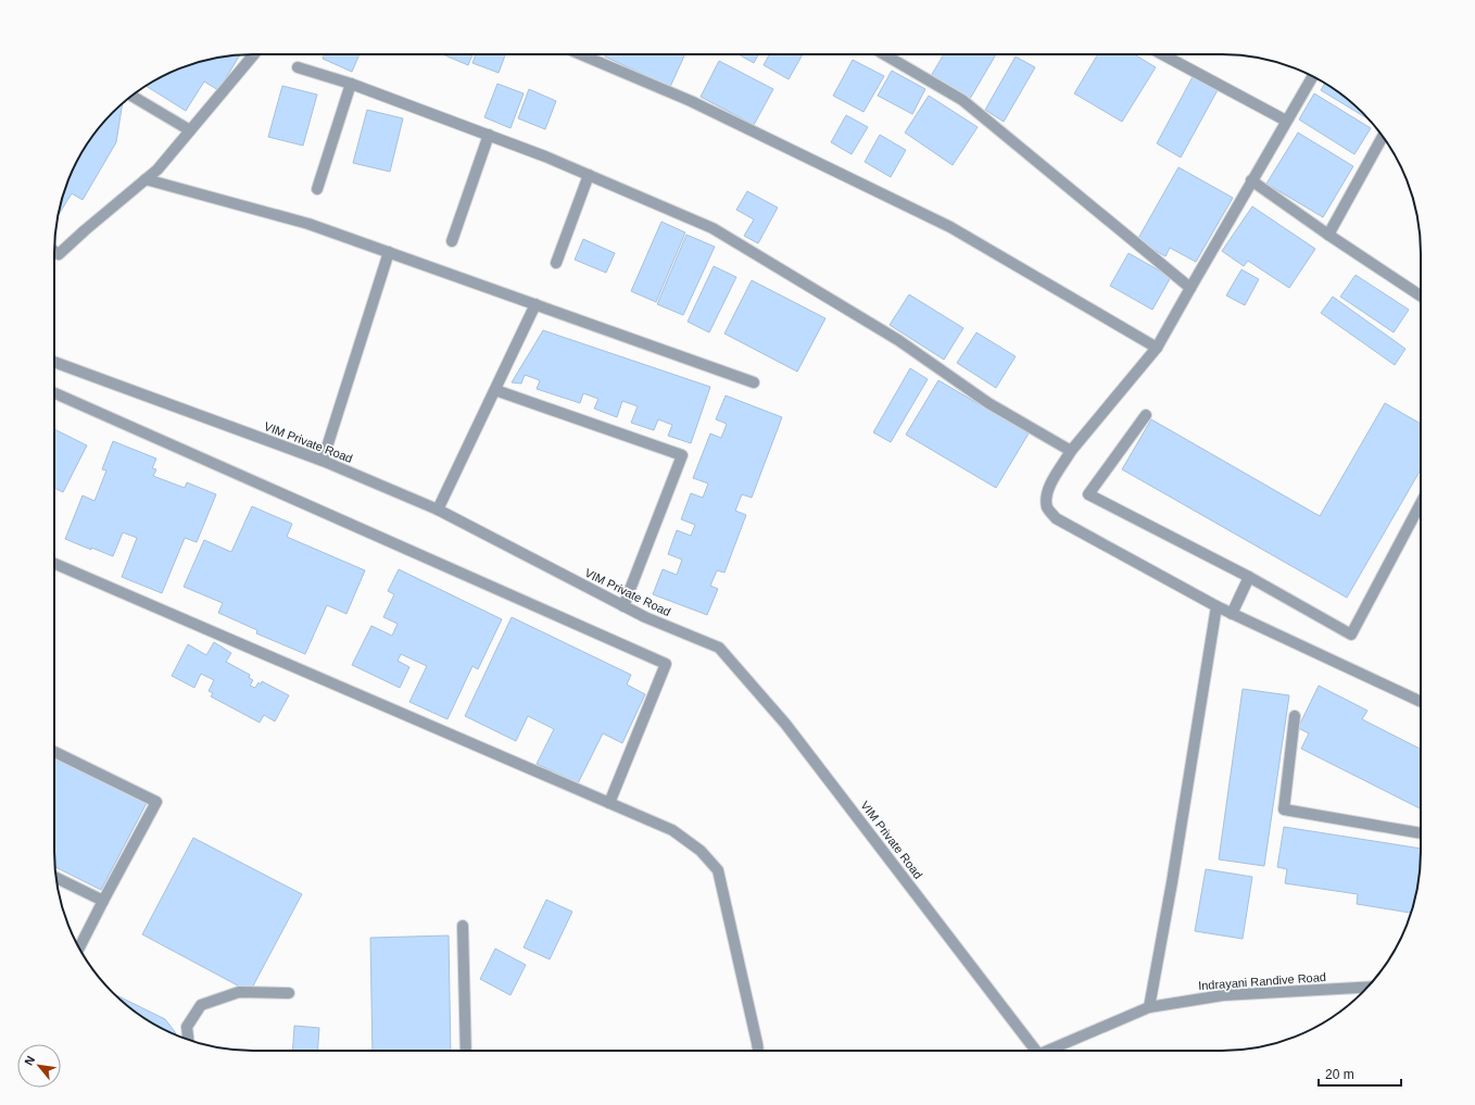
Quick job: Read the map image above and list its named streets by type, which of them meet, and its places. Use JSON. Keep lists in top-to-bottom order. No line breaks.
{"streets":{"street":["VIM Private Road","Indrayani Randive Road"]},"scale_bar":"20 m","north":"top left"}
